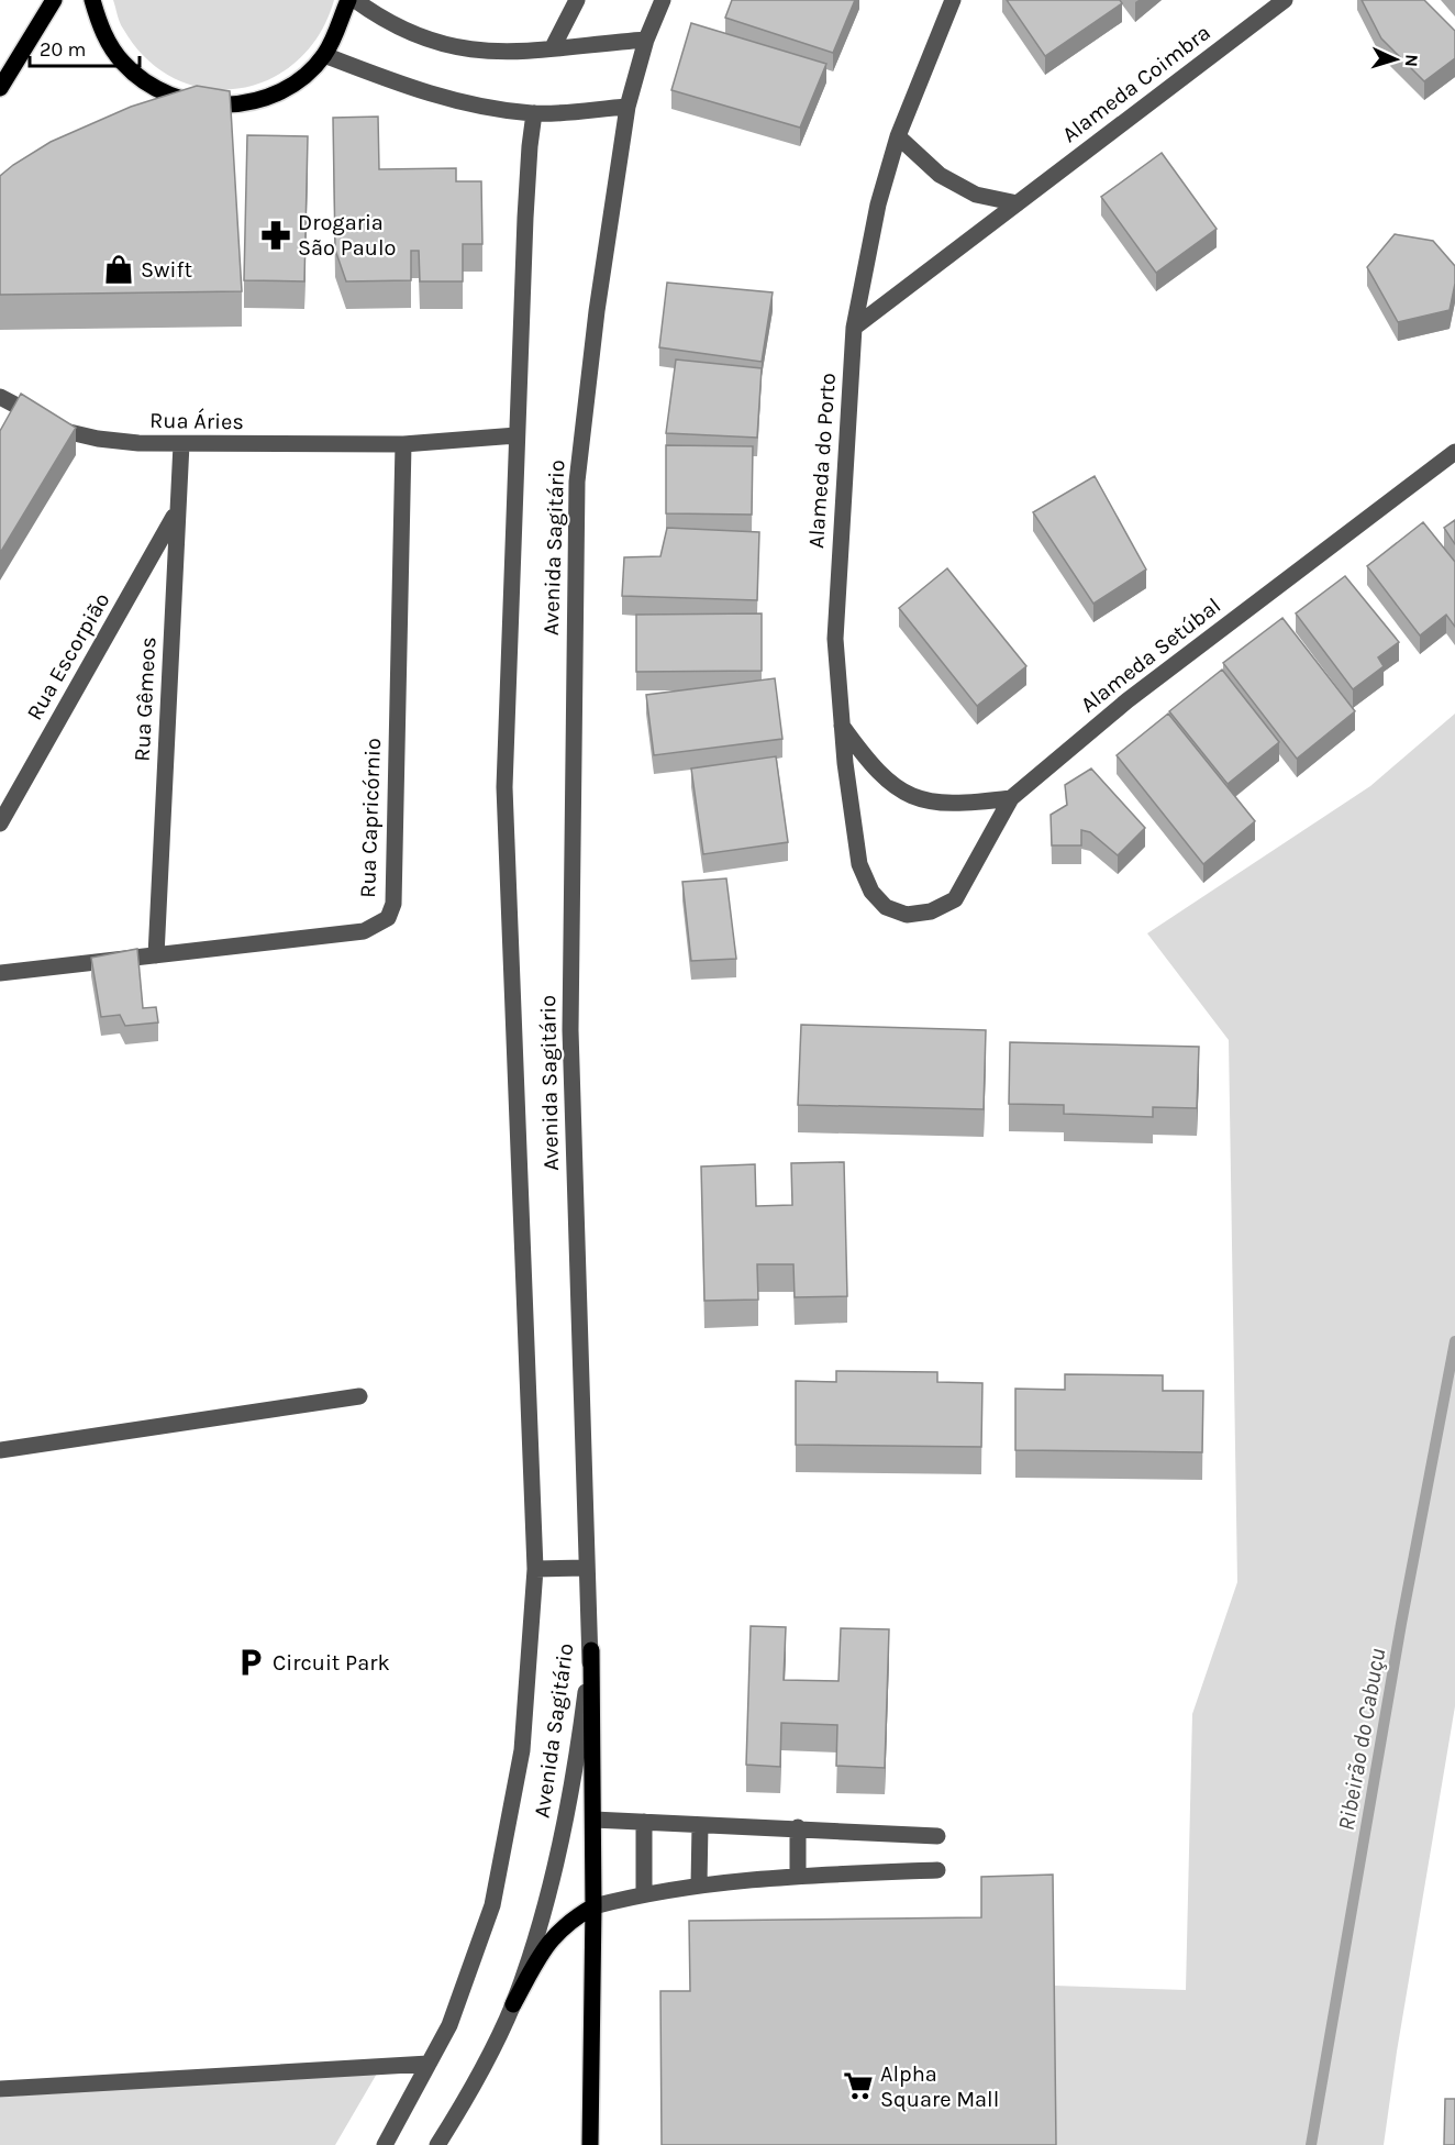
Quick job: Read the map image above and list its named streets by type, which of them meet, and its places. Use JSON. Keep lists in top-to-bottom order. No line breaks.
{"streets":{"street":["Alameda Coimbra","Rua Áries","Alameda do Porto","Avenida Sagitário","Alameda Setúbal","Rua Escorpião","Rua Gêmeos","Rua Capricórnio"]},"crossings":[["Alameda Coimbra","Alameda do Porto"],["Rua Áries","Avenida Sagitário"],["Rua Áries","Rua Gêmeos"],["Rua Áries","Rua Capricórnio"],["Alameda do Porto","Alameda Setúbal"],["Rua Escorpião","Rua Gêmeos"],["Rua Gêmeos","Rua Capricórnio"]],"water":["Ribeirão do Cabuçu"],"places":{"pharmacy":["Drogaria São Paulo"],"shop":["Swift"],"parking":["Circuit Park"],"supermarket":["Alpha Square Mall"]},"scale_bar":"20 m","north":"right"}
